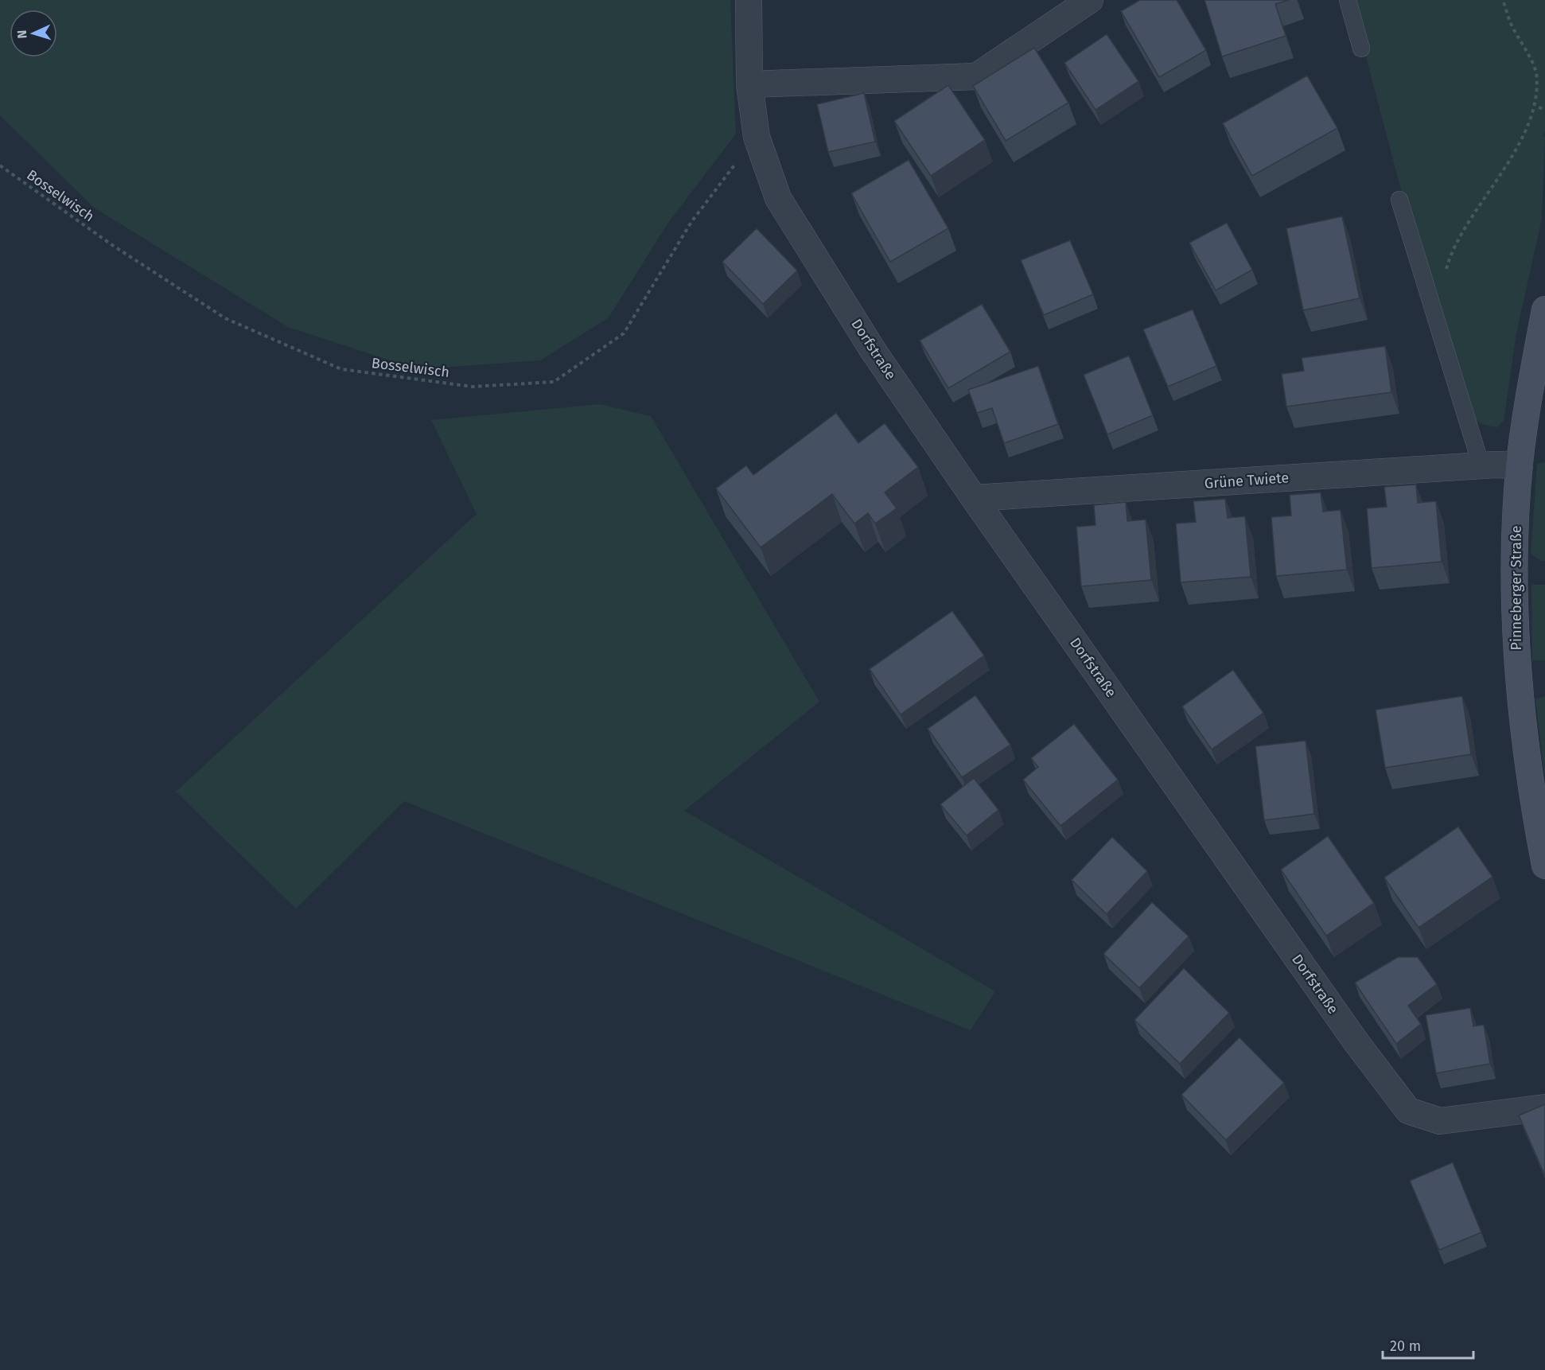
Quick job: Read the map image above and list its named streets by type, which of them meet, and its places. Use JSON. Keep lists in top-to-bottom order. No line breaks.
{"streets":{"main road":["Pinneberger Straße"],"street":["Dorfstraße","Grüne Twiete"],"path":["Bosselwisch"]},"crossings":[["Bosselwisch","Dorfstraße"],["Dorfstraße","Grüne Twiete"],["Grüne Twiete","Pinneberger Straße"]],"scale_bar":"20 m","north":"left"}
